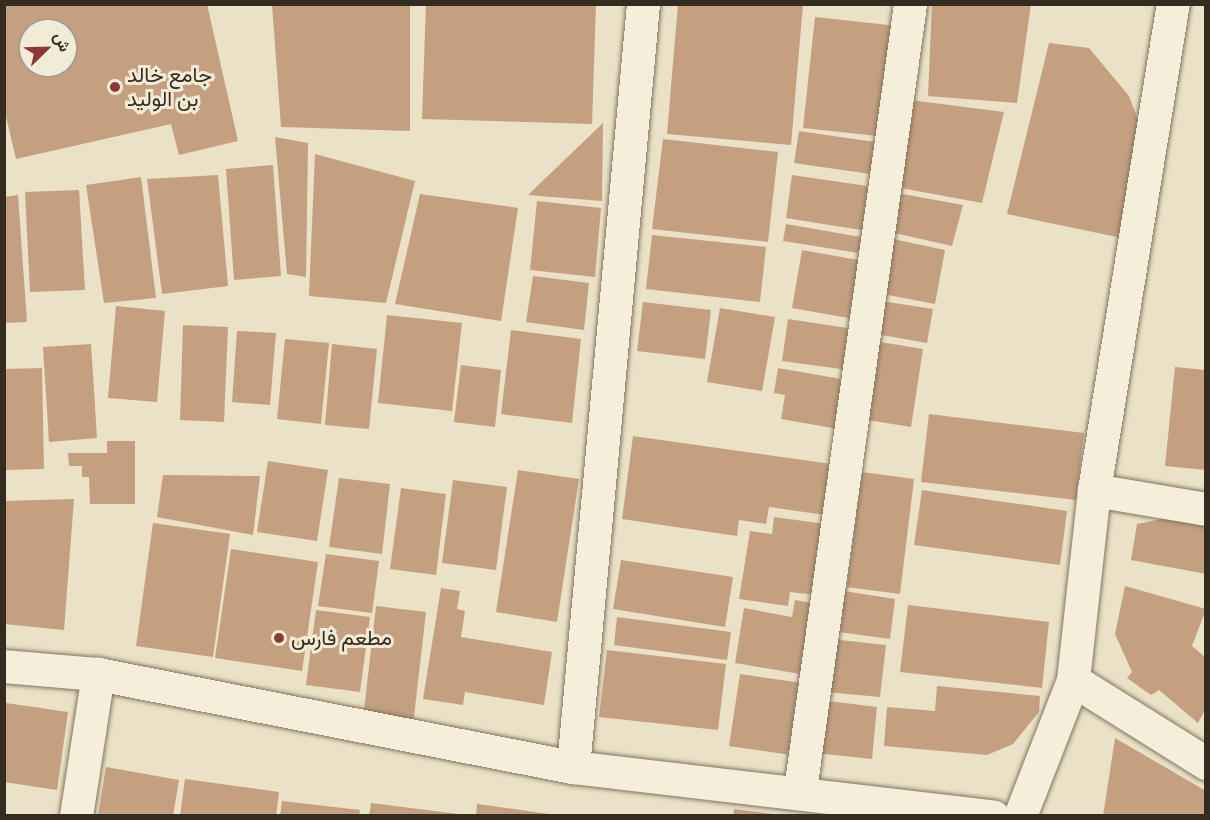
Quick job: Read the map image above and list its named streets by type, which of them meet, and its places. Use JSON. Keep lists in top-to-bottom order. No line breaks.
{"places":["جامع خالد بن الوليد","مطعم فارس"],"north":"top right"}
